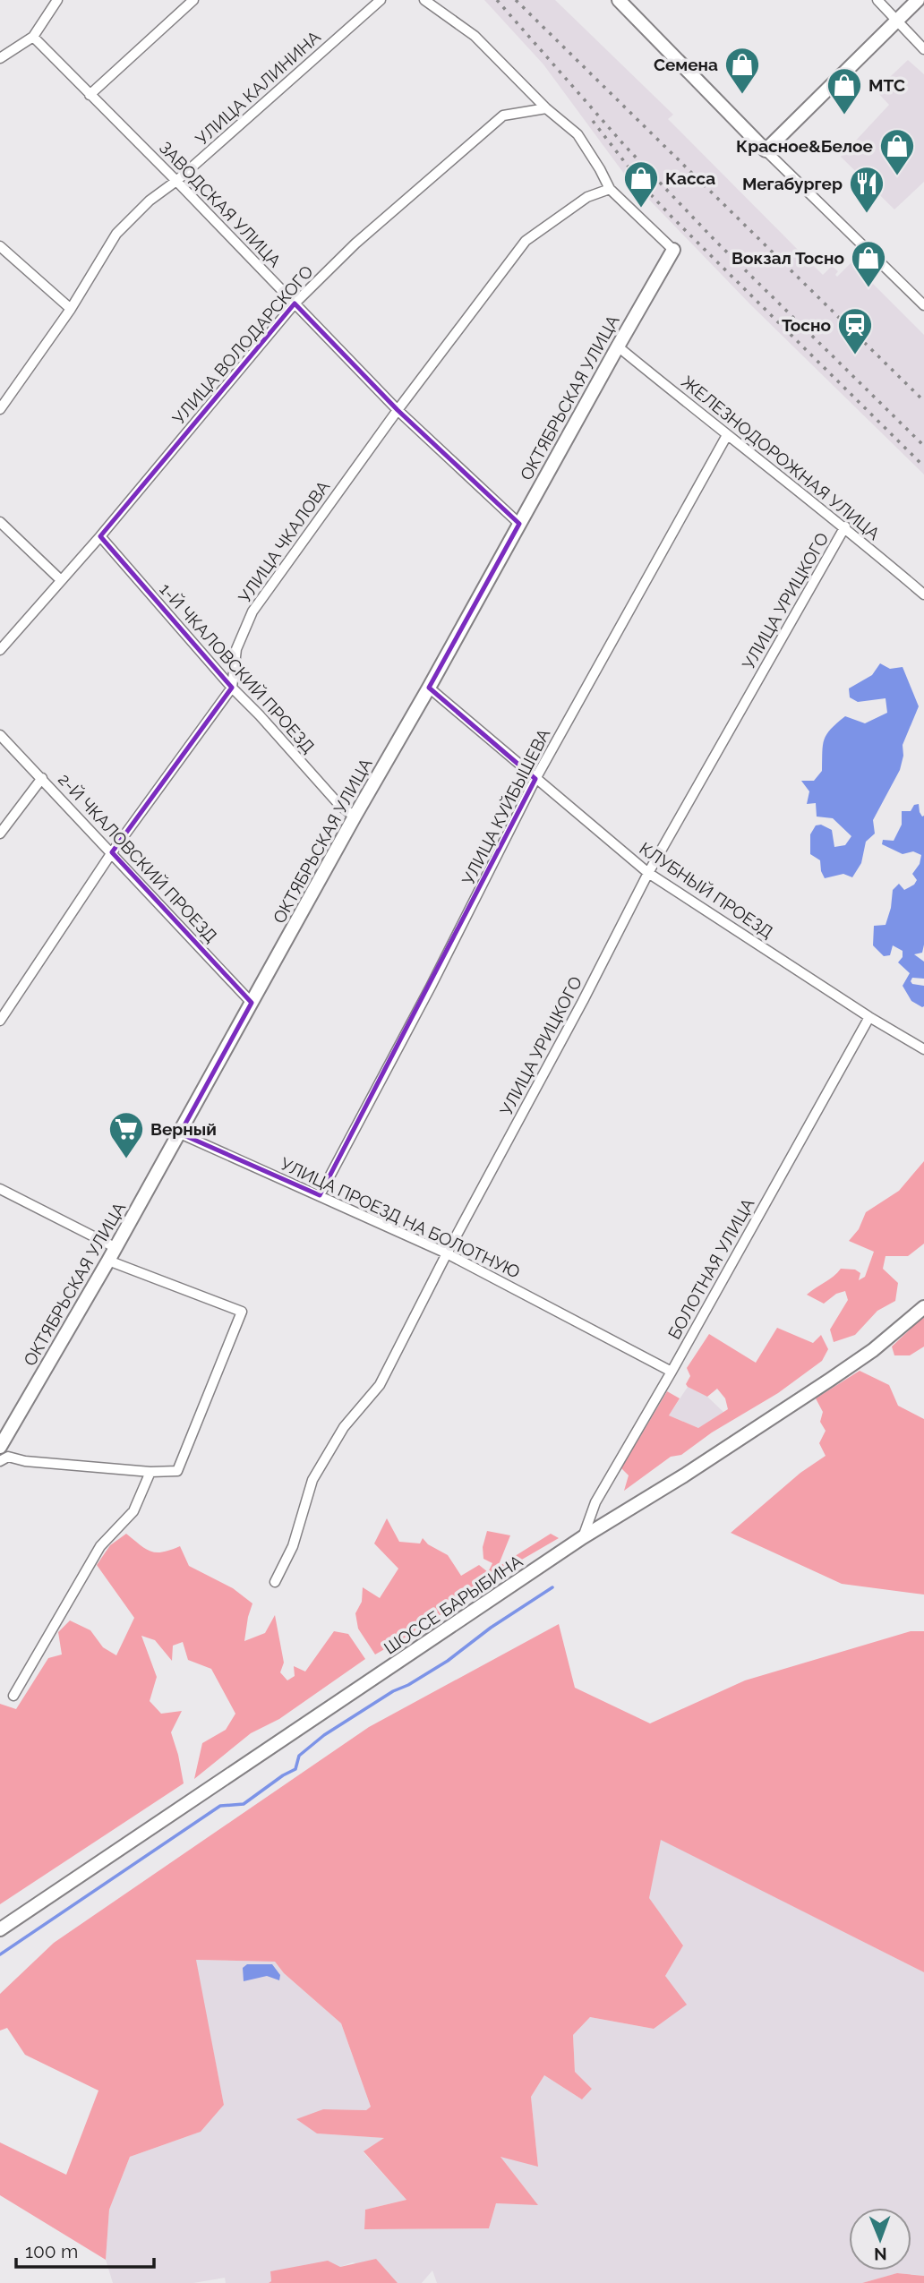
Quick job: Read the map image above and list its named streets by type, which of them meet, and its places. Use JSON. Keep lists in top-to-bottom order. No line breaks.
{"streets":{"street":["УЛИЦА КАЛИНИНА","ЗАВОДСКАЯ УЛИЦА","УЛИЦА ВОЛОДАРСКОГО","ОКТЯБРЬСКАЯ УЛИЦА","ЖЕЛЕЗНОДОРОЖНАЯ УЛИЦА","УЛИЦА ЧКАЛОВА","УЛИЦА УРИЦКОГО","1-Й ЧКАЛОВСКИЙ ПРОЕЗД","УЛИЦА КУЙБЫШЕВА","2-Й ЧКАЛОВСКИЙ ПРОЕЗД","КЛУБНЫЙ ПРОЕЗД","УЛИЦА ПРОЕЗД НА БОЛОТНУЮ","БОЛОТНАЯ УЛИЦА","ШОССЕ БАРЫБИНА"]},"crossings":[["УЛИЦА КАЛИНИНА","ЗАВОДСКАЯ УЛИЦА"],["ЗАВОДСКАЯ УЛИЦА","УЛИЦА ВОЛОДАРСКОГО"],["ЗАВОДСКАЯ УЛИЦА","ОКТЯБРЬСКАЯ УЛИЦА"],["ЗАВОДСКАЯ УЛИЦА","УЛИЦА ЧКАЛОВА"],["УЛИЦА ВОЛОДАРСКОГО","1-Й ЧКАЛОВСКИЙ ПРОЕЗД"],["ОКТЯБРЬСКАЯ УЛИЦА","ЖЕЛЕЗНОДОРОЖНАЯ УЛИЦА"],["ОКТЯБРЬСКАЯ УЛИЦА","1-Й ЧКАЛОВСКИЙ ПРОЕЗД"],["ОКТЯБРЬСКАЯ УЛИЦА","2-Й ЧКАЛОВСКИЙ ПРОЕЗД"],["ОКТЯБРЬСКАЯ УЛИЦА","КЛУБНЫЙ ПРОЕЗД"],["ОКТЯБРЬСКАЯ УЛИЦА","УЛИЦА ПРОЕЗД НА БОЛОТНУЮ"],["ЖЕЛЕЗНОДОРОЖНАЯ УЛИЦА","УЛИЦА УРИЦКОГО"],["ЖЕЛЕЗНОДОРОЖНАЯ УЛИЦА","УЛИЦА КУЙБЫШЕВА"],["УЛИЦА ЧКАЛОВА","1-Й ЧКАЛОВСКИЙ ПРОЕЗД"],["УЛИЦА ЧКАЛОВА","2-Й ЧКАЛОВСКИЙ ПРОЕЗД"],["УЛИЦА УРИЦКОГО","КЛУБНЫЙ ПРОЕЗД"],["УЛИЦА УРИЦКОГО","УЛИЦА ПРОЕЗД НА БОЛОТНУЮ"],["УЛИЦА КУЙБЫШЕВА","КЛУБНЫЙ ПРОЕЗД"],["УЛИЦА КУЙБЫШЕВА","УЛИЦА ПРОЕЗД НА БОЛОТНУЮ"],["КЛУБНЫЙ ПРОЕЗД","БОЛОТНАЯ УЛИЦА"],["УЛИЦА ПРОЕЗД НА БОЛОТНУЮ","БОЛОТНАЯ УЛИЦА"],["БОЛОТНАЯ УЛИЦА","ШОССЕ БАРЫБИНА"]],"places":{"shop":["Семена","МТС","Красное&Белое","Касса","Вокзал Тосно"],"restaurant":["Мегабургер"],"station":["Тосно"],"supermarket":["Верный"]},"scale_bar":"100 m","north":"bottom"}
